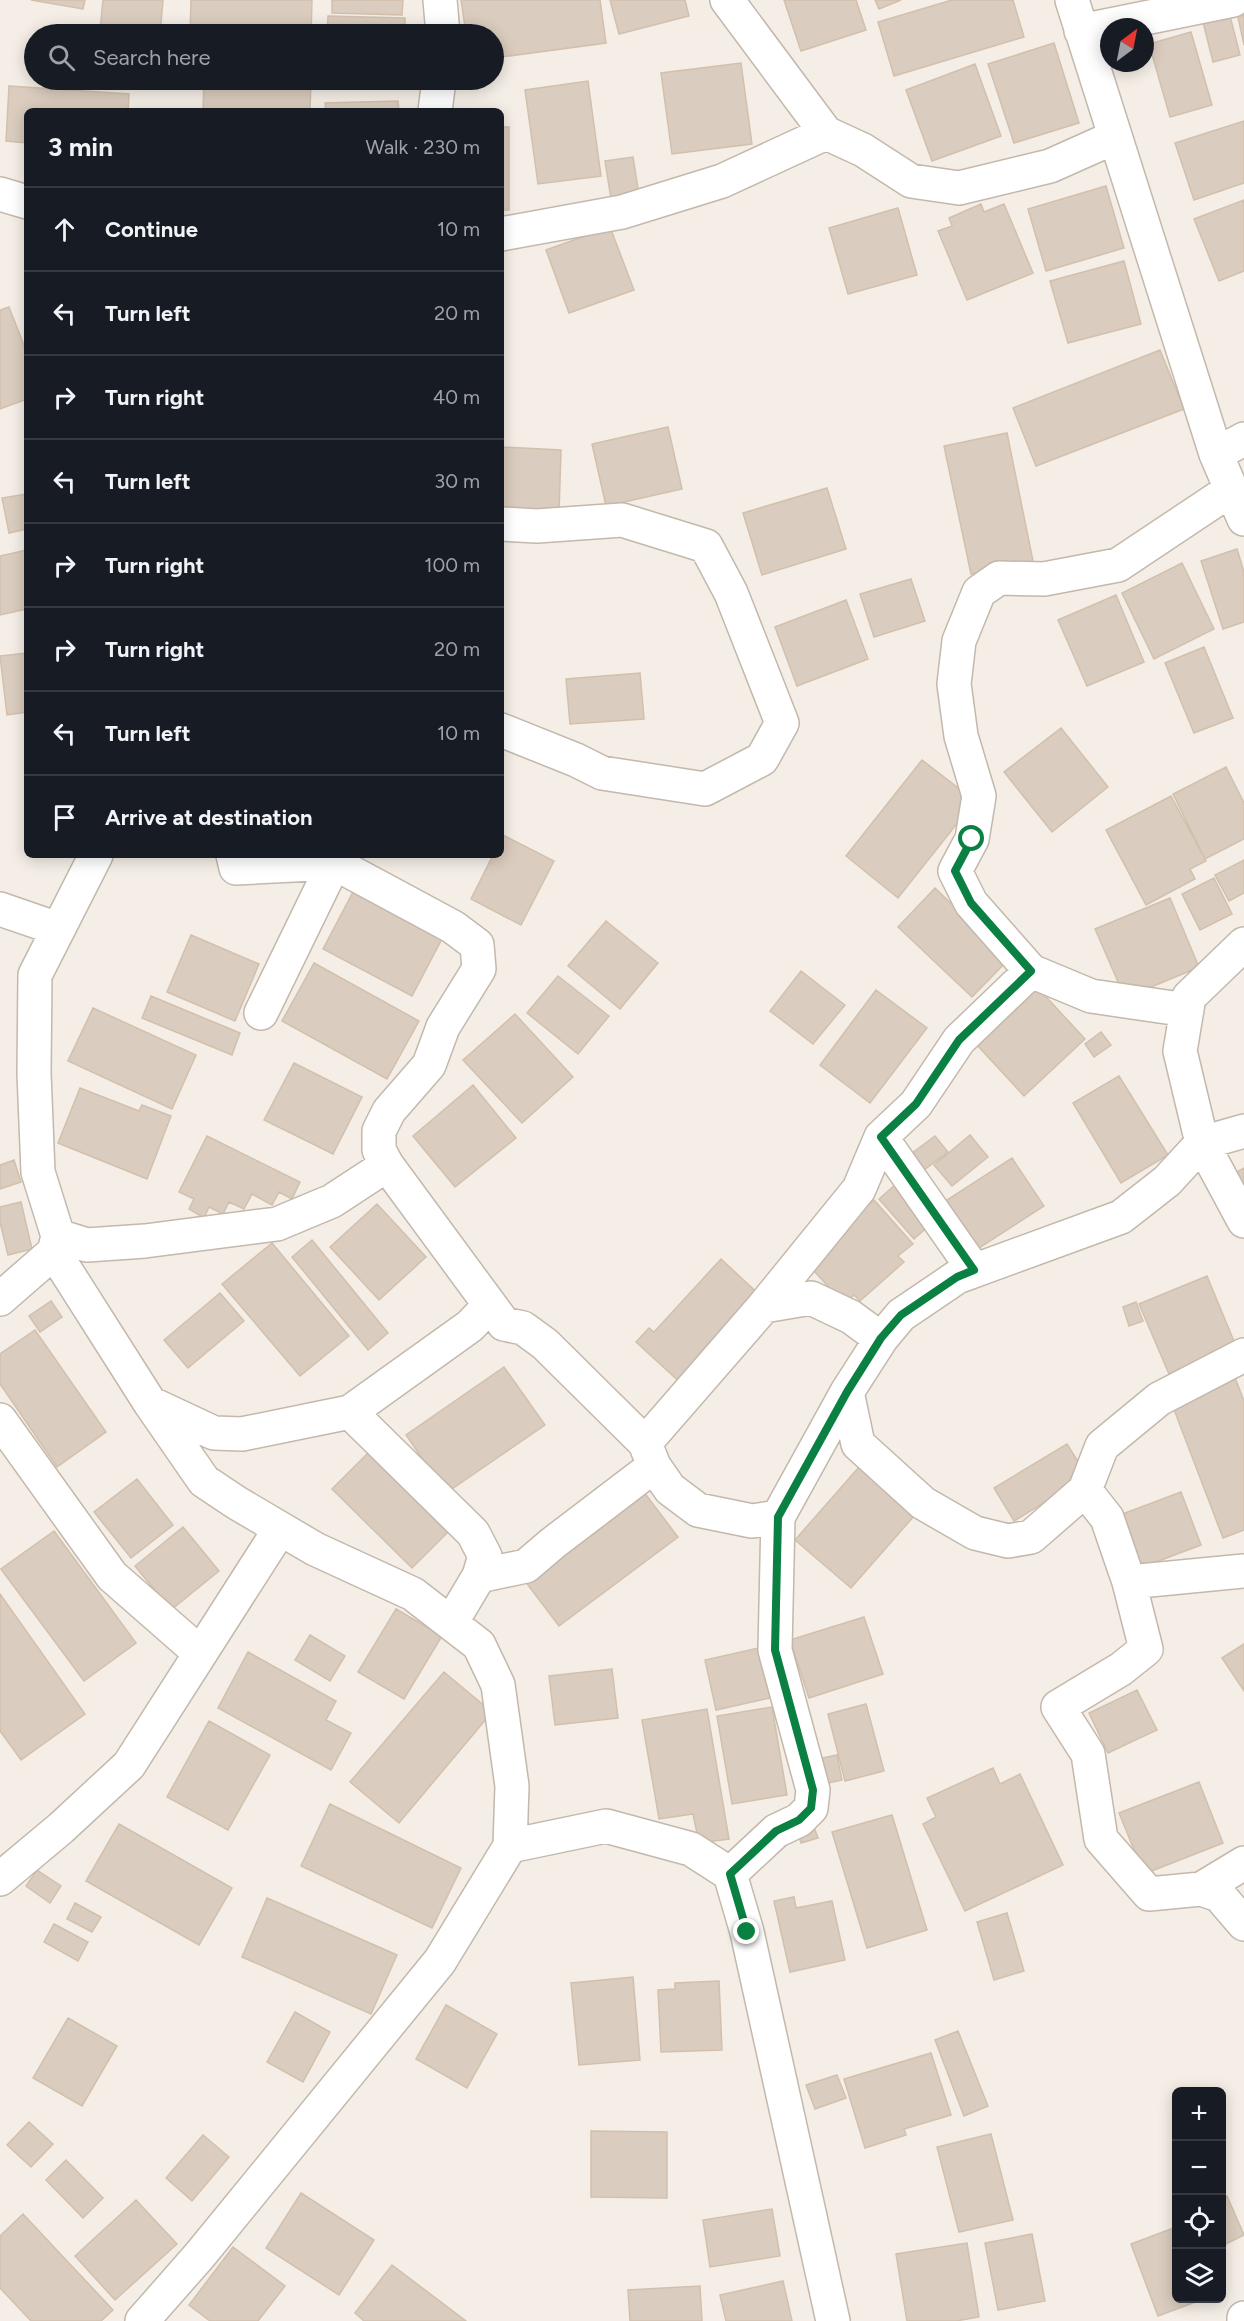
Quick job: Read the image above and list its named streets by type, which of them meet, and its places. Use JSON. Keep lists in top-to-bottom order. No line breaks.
{"north":"top right","page":{"search":"Search here","heading":["3 min","Walk · 230 m"],"list":[["Continue","10 m"],["Turn left","20 m"],["Turn right","40 m"],["Turn left","30 m"],["Turn right","100 m"],["Turn right","20 m"],["Turn left","10 m"],"Arrive at destination"],"map_buttons":["+","−"]}}
